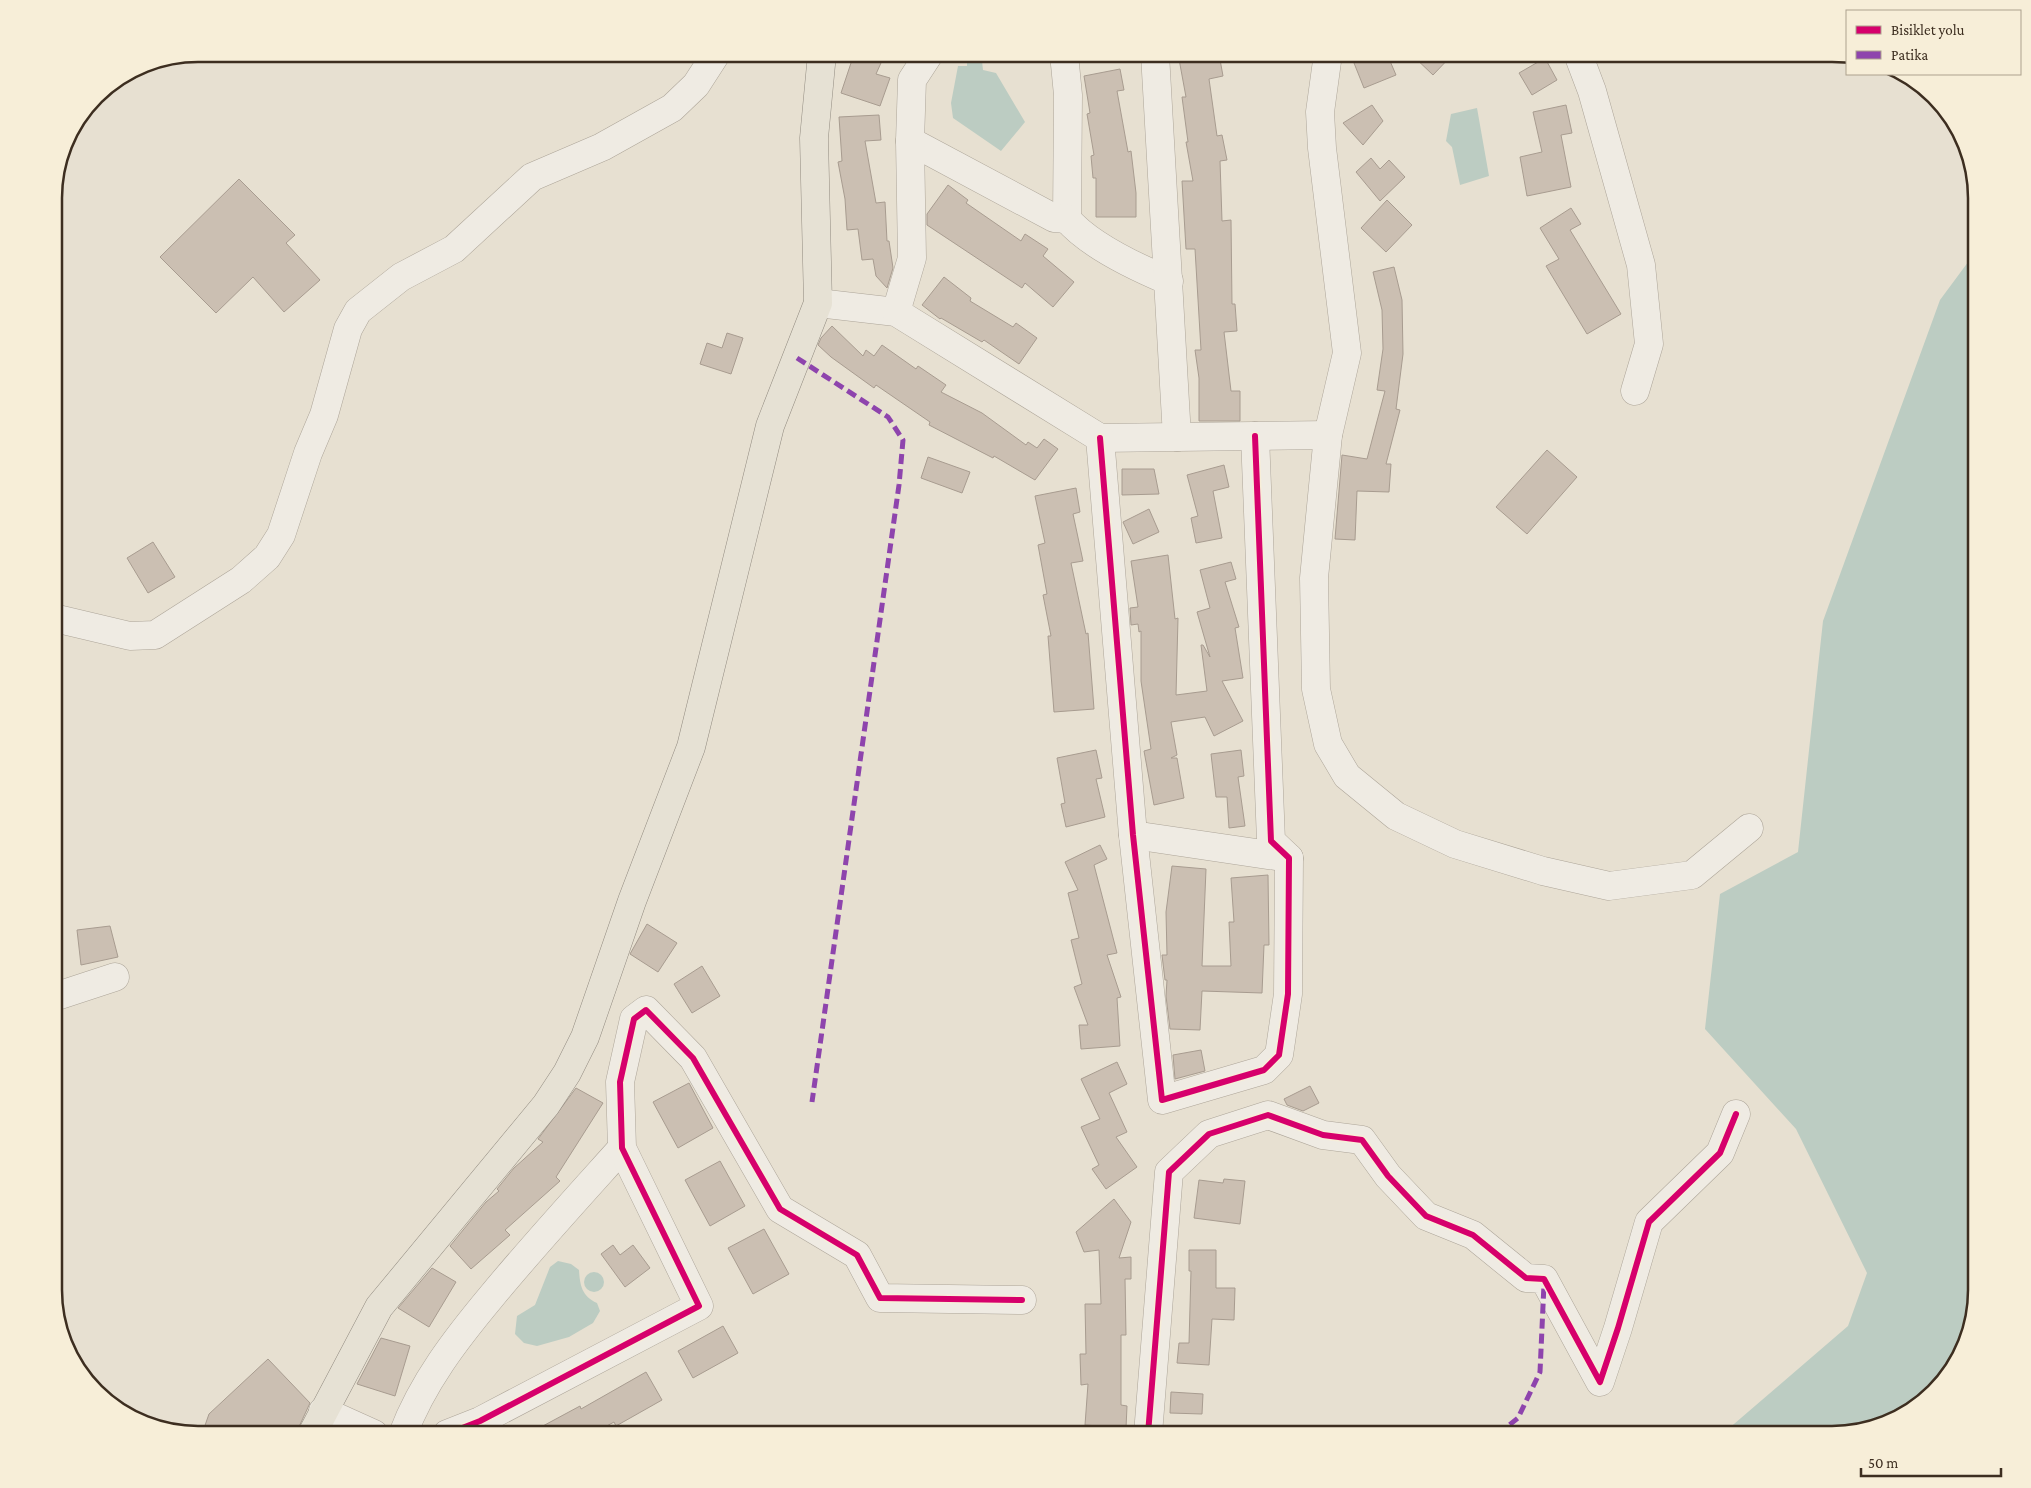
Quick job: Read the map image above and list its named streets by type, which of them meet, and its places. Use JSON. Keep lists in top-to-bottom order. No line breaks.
{"legend":["Bisiklet yolu","Patika"],"scale_bar":"50 m"}
